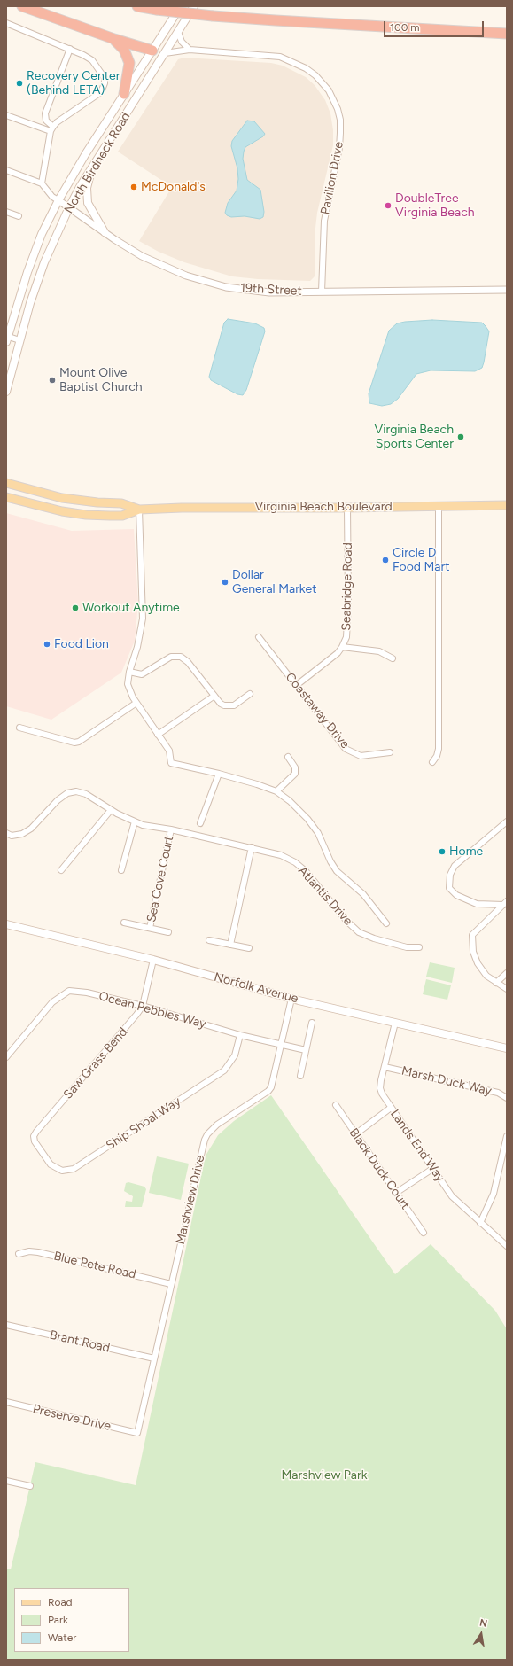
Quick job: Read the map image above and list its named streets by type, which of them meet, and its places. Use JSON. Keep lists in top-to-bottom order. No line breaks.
{"streets":{"main road":["North Birdneck Road","Pavilion Drive","Virginia Beach Boulevard","Norfolk Avenue"],"street":["19th Street","Seabridge Road","Coastaway Drive","Sea Cove Court","Atlantis Drive","Ocean Pebbles Way","Saw Grass Bend","Marsh Duck Way","Ship Shoal Way","Lands End Way","Black Duck Court","Marshview Drive","Blue Pete Road","Brant Road","Preserve Drive"]},"crossings":[["North Birdneck Road","Pavilion Drive"],["North Birdneck Road","19th Street"],["Pavilion Drive","19th Street"],["Virginia Beach Boulevard","Seabridge Road"],["Seabridge Road","Coastaway Drive"],["Sea Cove Court","Atlantis Drive"],["Norfolk Avenue","Saw Grass Bend"],["Norfolk Avenue","Lands End Way"],["Norfolk Avenue","Marshview Drive"],["Ocean Pebbles Way","Saw Grass Bend"],["Ocean Pebbles Way","Ship Shoal Way"],["Ocean Pebbles Way","Marshview Drive"],["Saw Grass Bend","Ship Shoal Way"],["Marsh Duck Way","Lands End Way"],["Marshview Drive","Blue Pete Road"],["Marshview Drive","Brant Road"],["Marshview Drive","Preserve Drive"]],"parks":["Marshview Park"],"places":["Recovery Center (Behind LETA)","McDonald's","DoubleTree Virginia Beach","Mount Olive Baptist Church","Virginia Beach Sports Center","Circle D Food Mart","Dollar General Market","Workout Anytime","Food Lion","Home"],"legend":["Road","Park","Water"],"scale_bar":"100 m","north":"top"}
